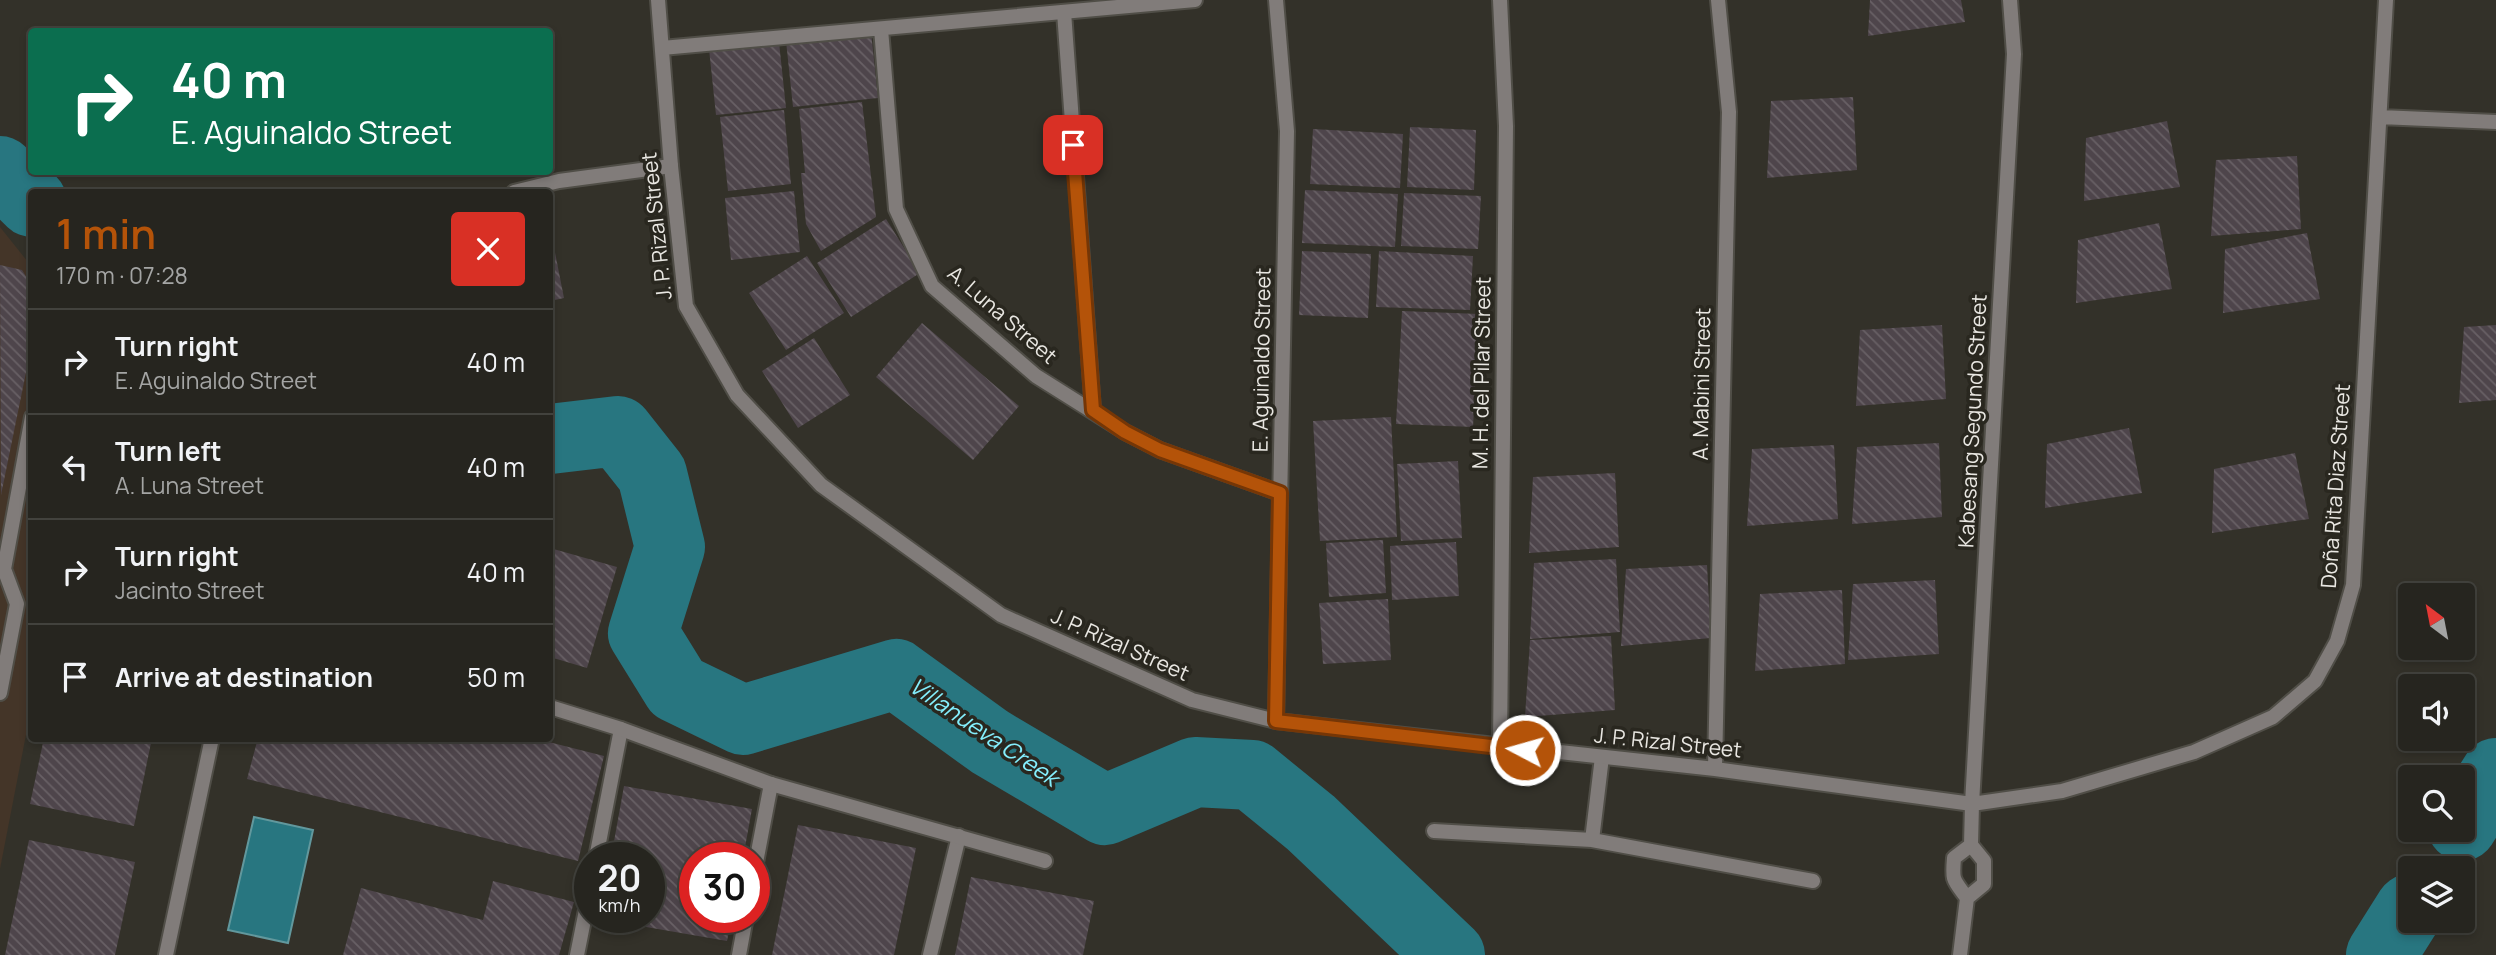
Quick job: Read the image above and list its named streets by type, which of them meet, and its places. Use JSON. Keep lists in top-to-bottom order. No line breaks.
{"streets":{"street":["J. P. Rizal Street","A. Luna Street","E. Aguinaldo Street","M. H. del Pilar Street","A. Mabini Street","Kabesang Segundo Street","Doña Rita Diaz Street"]},"crossings":[["J. P. Rizal Street","E. Aguinaldo Street"],["J. P. Rizal Street","M. H. del Pilar Street"],["J. P. Rizal Street","A. Mabini Street"],["J. P. Rizal Street","Kabesang Segundo Street"],["J. P. Rizal Street","Doña Rita Diaz Street"],["A. Luna Street","E. Aguinaldo Street"],["Kabesang Segundo Street","Doña Rita Diaz Street"]],"water":["Villanueva Creek"],"north":"top left","page":{"turn":["40 m","E. Aguinaldo Street"],"heading":["1 min","170 m · 07:28"],"list":[{"name":"Turn right","note":"E. Aguinaldo Street","value":"40 m"},{"name":"Turn left","note":"A. Luna Street","value":"40 m"},{"name":"Turn right","note":"Jacinto Street","value":"40 m"},{"name":"Arrive at destination","value":"50 m"}],"speed":"20 km/h","limit":"30"}}
